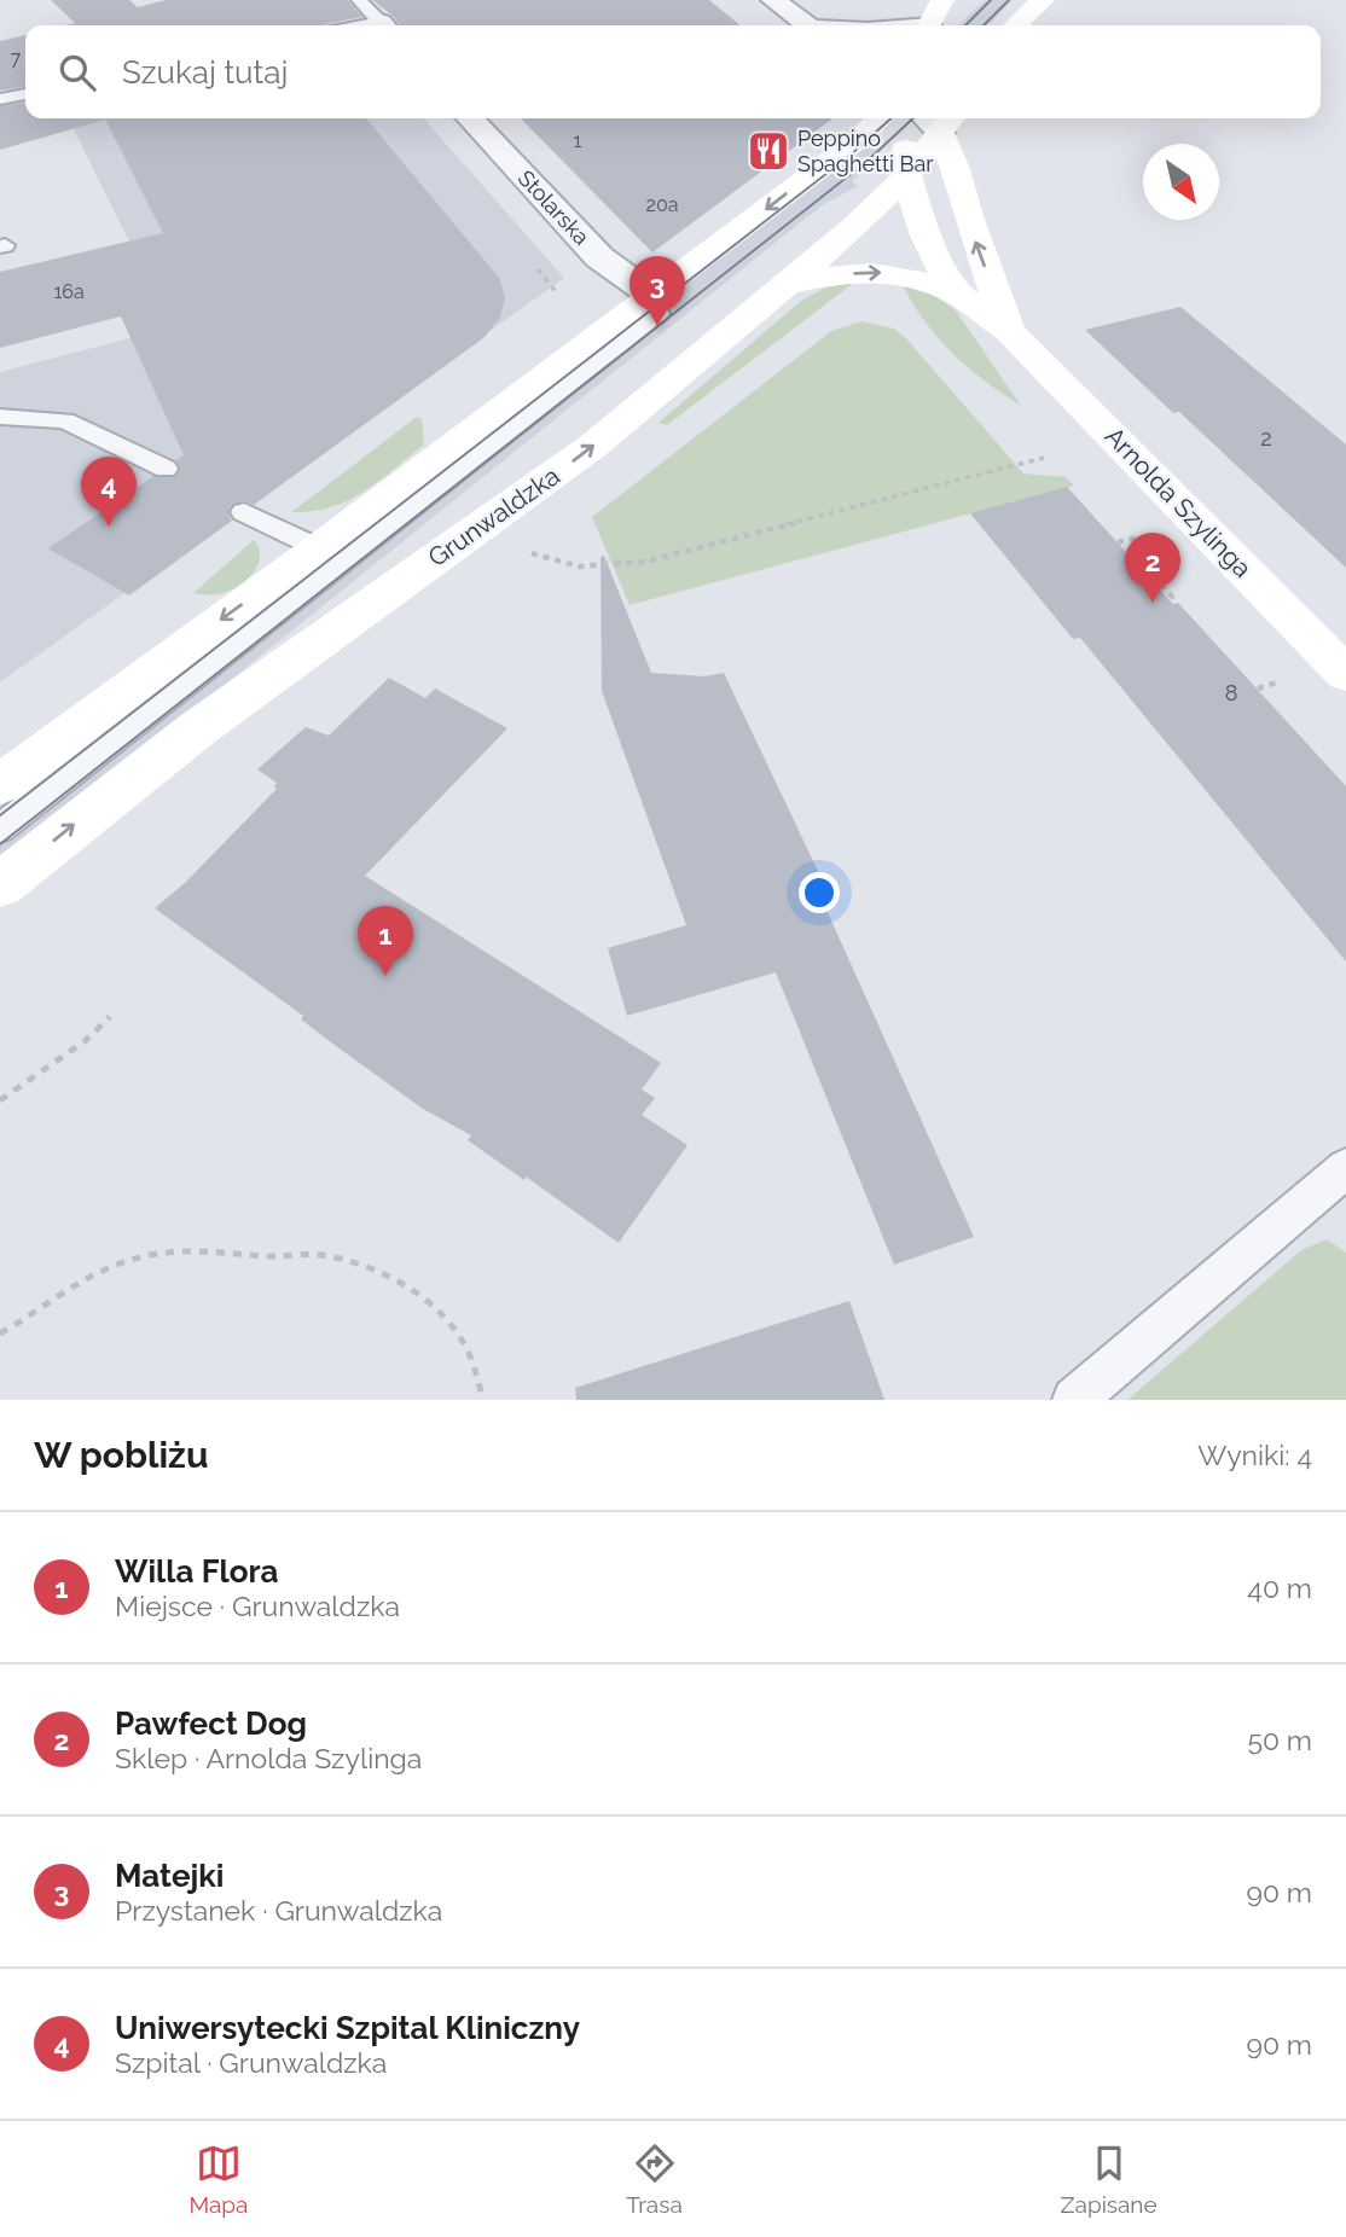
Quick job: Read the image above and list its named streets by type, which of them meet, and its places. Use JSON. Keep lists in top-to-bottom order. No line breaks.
{"streets":{"street":["Stolarska","Arnolda Szylinga","Grunwaldzka"]},"crossings":[["Arnolda Szylinga","Grunwaldzka"]],"places":{"restaurant":["Peppino Spaghetti Bar"]},"house_numbers":["7","1","20a","16a","2","8"],"north":"bottom right","page":{"search":"Szukaj tutaj","pins":["3","4","2","1"],"heading":["W pobliżu","Wyniki: 4"],"list":[{"mark":"1","name":"Willa Flora","note":"Miejsce · Grunwaldzka","value":"40 m"},{"mark":"2","name":"Pawfect Dog","note":"Sklep · Arnolda Szylinga","value":"50 m"},{"mark":"3","name":"Matejki","note":"Przystanek · Grunwaldzka","value":"90 m"},{"mark":"4","name":"Uniwersytecki Szpital Kliniczny","note":"Szpital · Grunwaldzka","value":"90 m"}],"nav":["Mapa","Trasa","Zapisane"]}}
